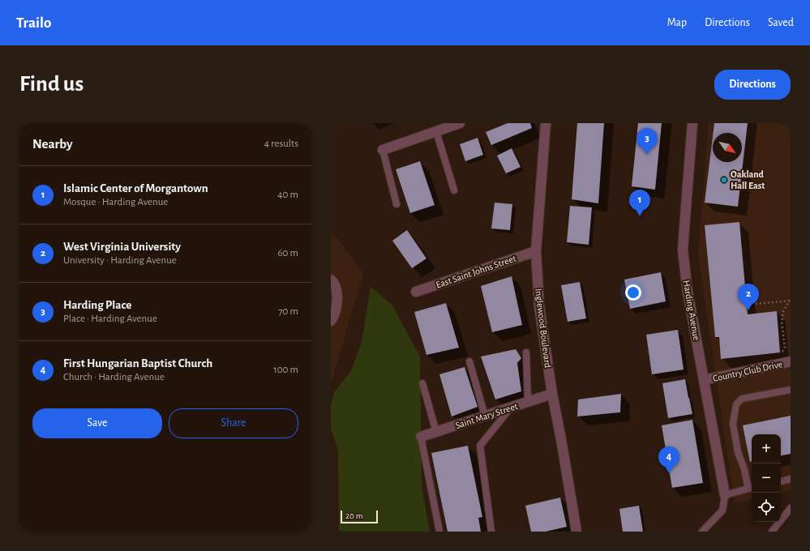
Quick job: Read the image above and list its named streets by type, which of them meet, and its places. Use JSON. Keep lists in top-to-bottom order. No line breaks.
{"streets":{"street":["East Saint Johns Street","Harding Avenue","Inglewood Boulevard","Country Club Drive","Saint Mary Street"]},"crossings":[["East Saint Johns Street","Inglewood Boulevard"],["Harding Avenue","Country Club Drive"],["Inglewood Boulevard","Saint Mary Street"]],"places":["Oakland Hall East"],"scale_bar":"20 m","north":"bottom right","page":{"header":"Trailo","nav":["Map","Directions","Saved"],"buttons":["Directions",["Save","Share"]],"title":"Find us","heading":["Nearby","4 results"],"pins":["3","1","2","4"],"list":[{"mark":"1","name":"Islamic Center of Morgantown","note":"Mosque · Harding Avenue","value":"40 m"},{"mark":"2","name":"West Virginia University","note":"University · Harding Avenue","value":"60 m"},{"mark":"3","name":"Harding Place","note":"Place · Harding Avenue","value":"70 m"},{"mark":"4","name":"First Hungarian Baptist Church","note":"Church · Harding Avenue","value":"100 m"}],"map_buttons":["+","−"],"scale":"20 m"}}
